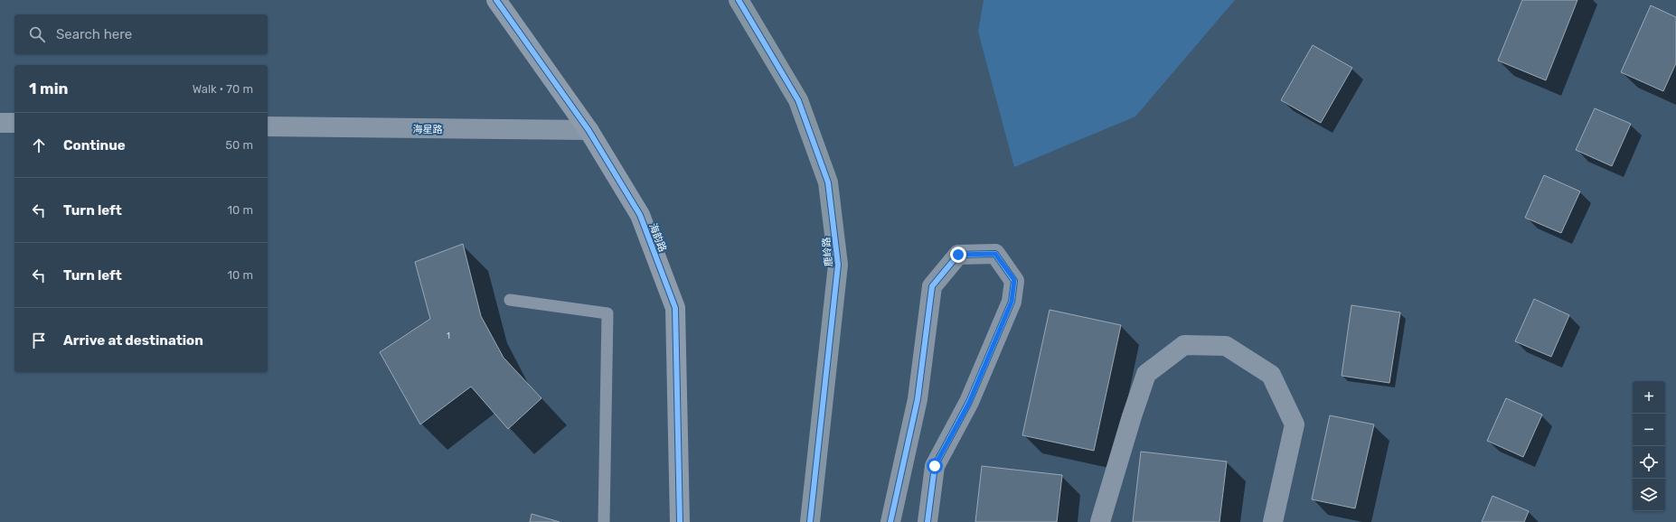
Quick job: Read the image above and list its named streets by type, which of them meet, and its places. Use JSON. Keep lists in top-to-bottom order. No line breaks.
{"streets":{"main road":["鹿岭路"],"street":["海星路","海韵路"]},"crossings":[["海星路","海韵路"]],"house_numbers":["1"],"page":{"search":"Search here","heading":["1 min","Walk · 70 m"],"list":[["Continue","50 m"],["Turn left","10 m"],["Turn left","10 m"],"Arrive at destination"],"map_buttons":["+","−"]}}
